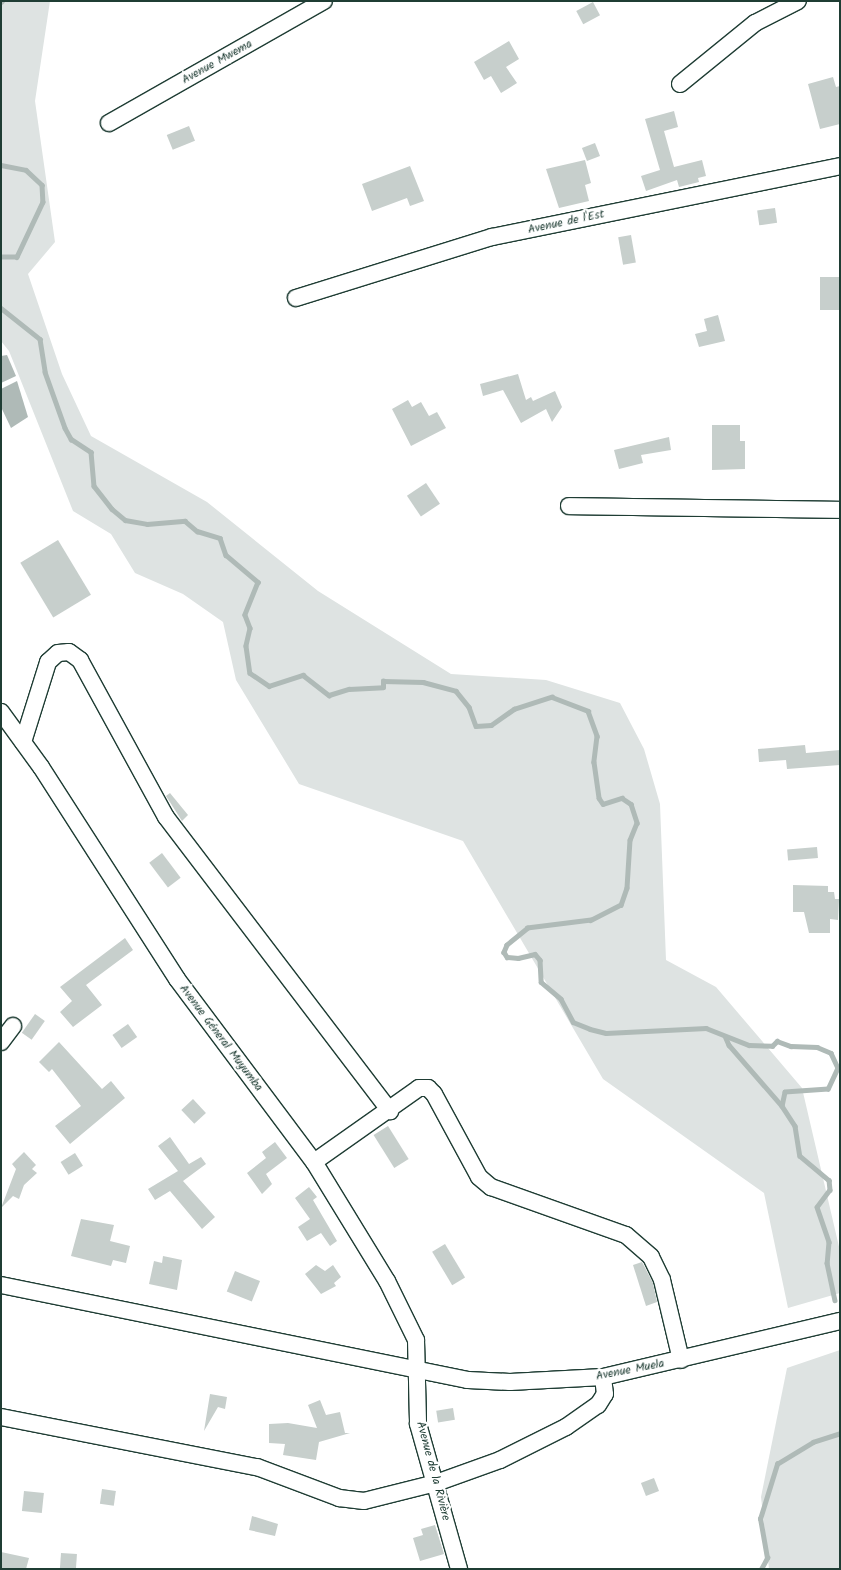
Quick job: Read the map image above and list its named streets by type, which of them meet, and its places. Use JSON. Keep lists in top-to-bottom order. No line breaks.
{"streets":{"street":["Avenue Mwema","Avenue de l'Est","Avenue Géneral Muyumba","Avenue Muela","Avenue de la Rivière"]},"crossings":[["Avenue Géneral Muyumba","Avenue Muela"],["Avenue Géneral Muyumba","Avenue de la Rivière"],["Avenue Muela","Avenue de la Rivière"]]}
